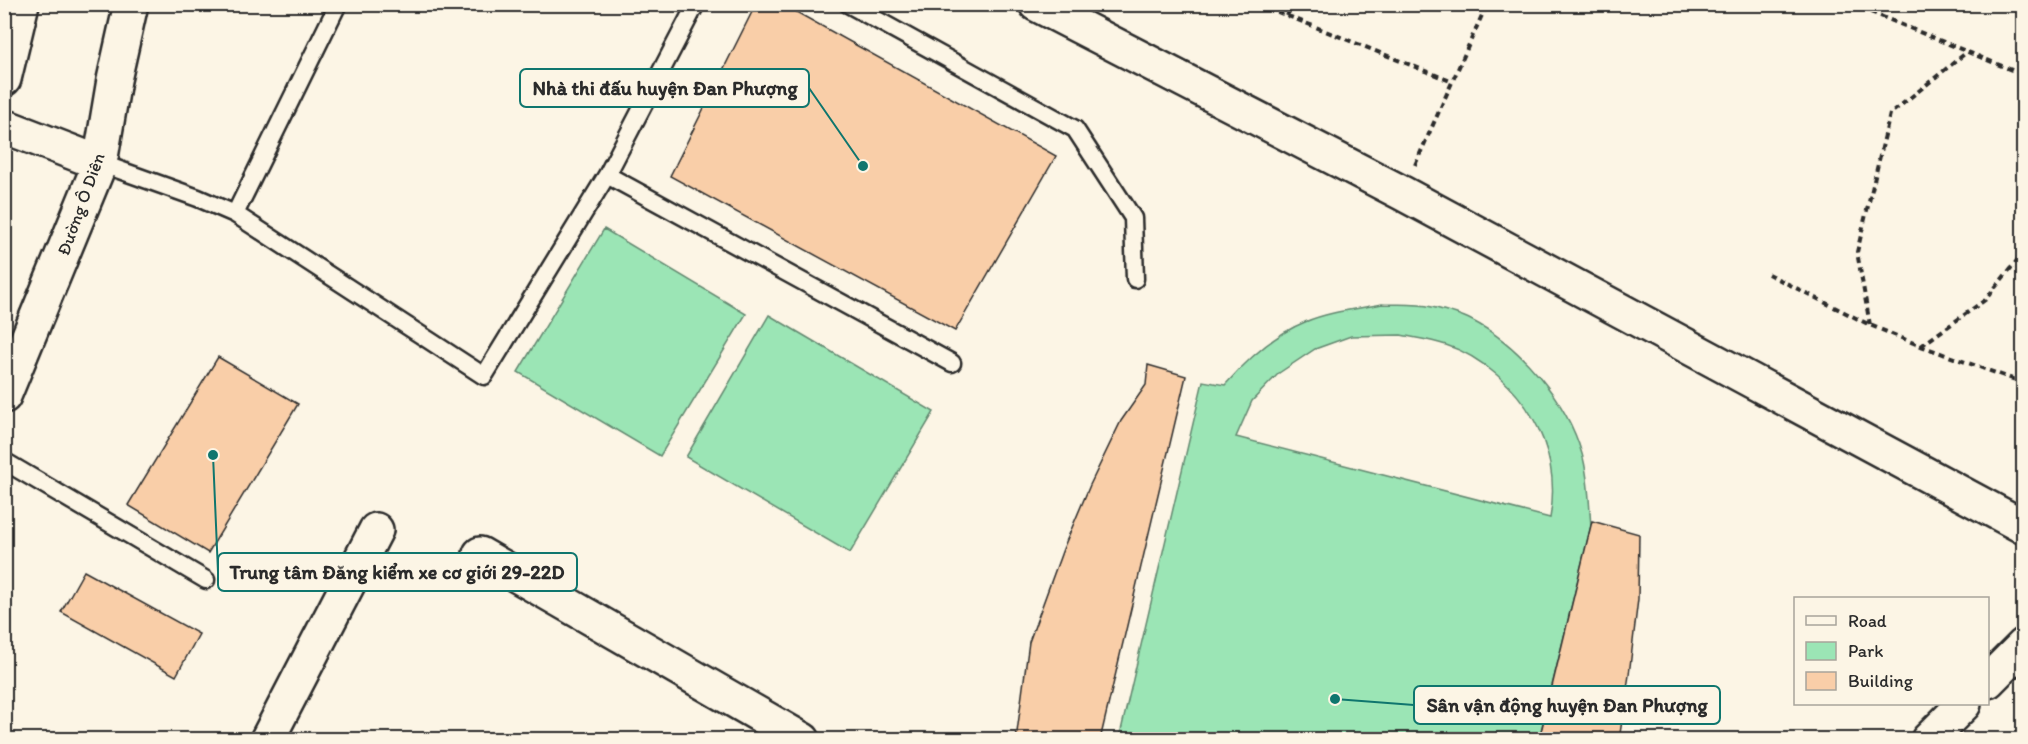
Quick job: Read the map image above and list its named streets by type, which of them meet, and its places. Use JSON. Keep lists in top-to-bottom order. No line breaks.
{"streets":{"street":["Đường Ô Diên"]},"places":["Nhà thi đấu huyện Đan Phượng","Trung tâm Đăng kiểm xe cơ giới 29-22D","Sân vận động huyện Đan Phượng"],"legend":["Road","Park","Building"]}
